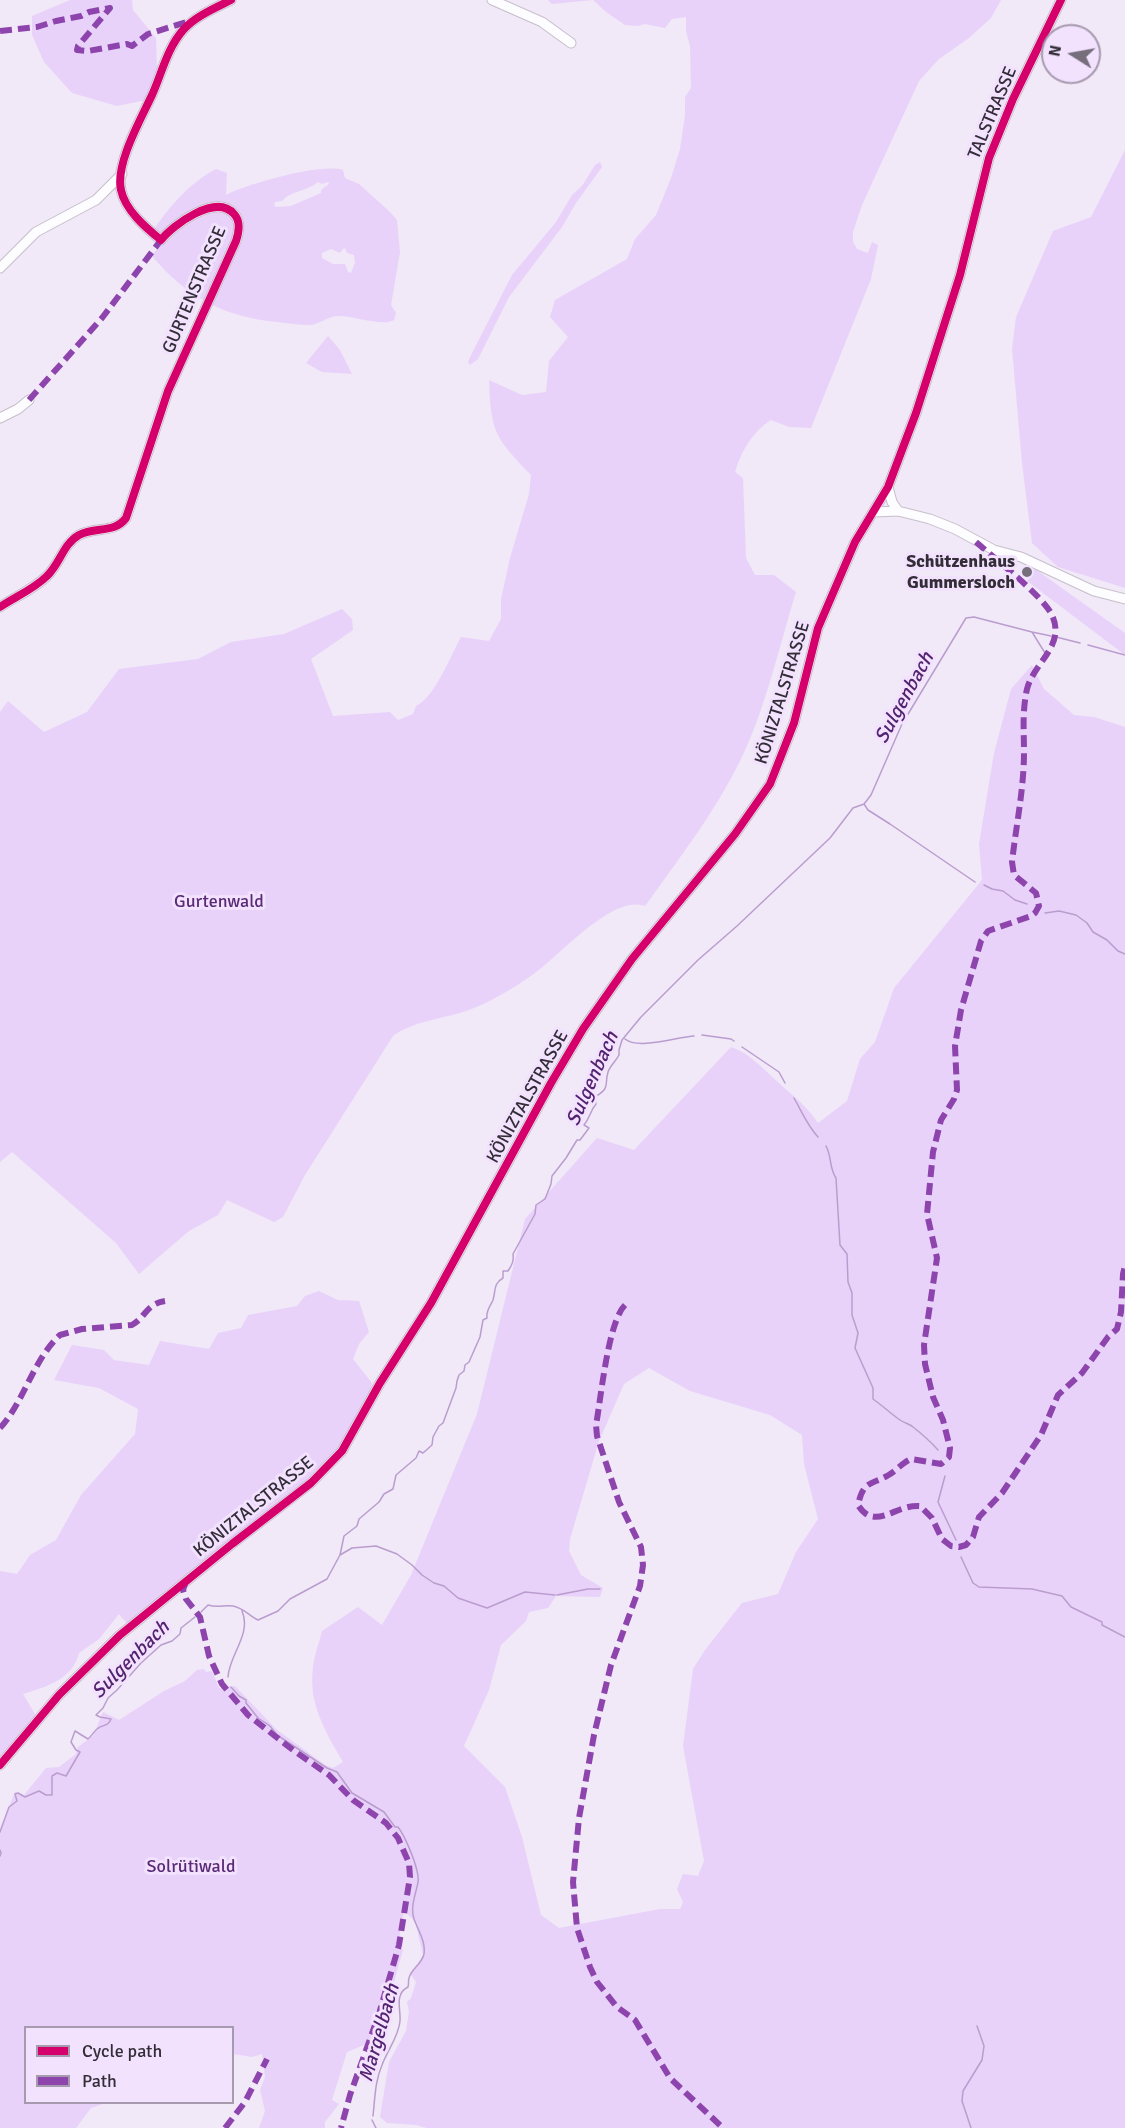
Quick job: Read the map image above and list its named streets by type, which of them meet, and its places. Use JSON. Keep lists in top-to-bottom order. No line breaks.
{"streets":{"street":["TALSTRASSE","GURTENSTRASSE","KÖNIZTALSTRASSE"]},"crossings":[["TALSTRASSE","KÖNIZTALSTRASSE"]],"water":["Sulgenbach","Margelbach"],"parks":["Gurtenwald","Solrütiwald"],"places":["Schützenhaus Gummersloch"],"legend":["Cycle path","Path"],"north":"left"}
